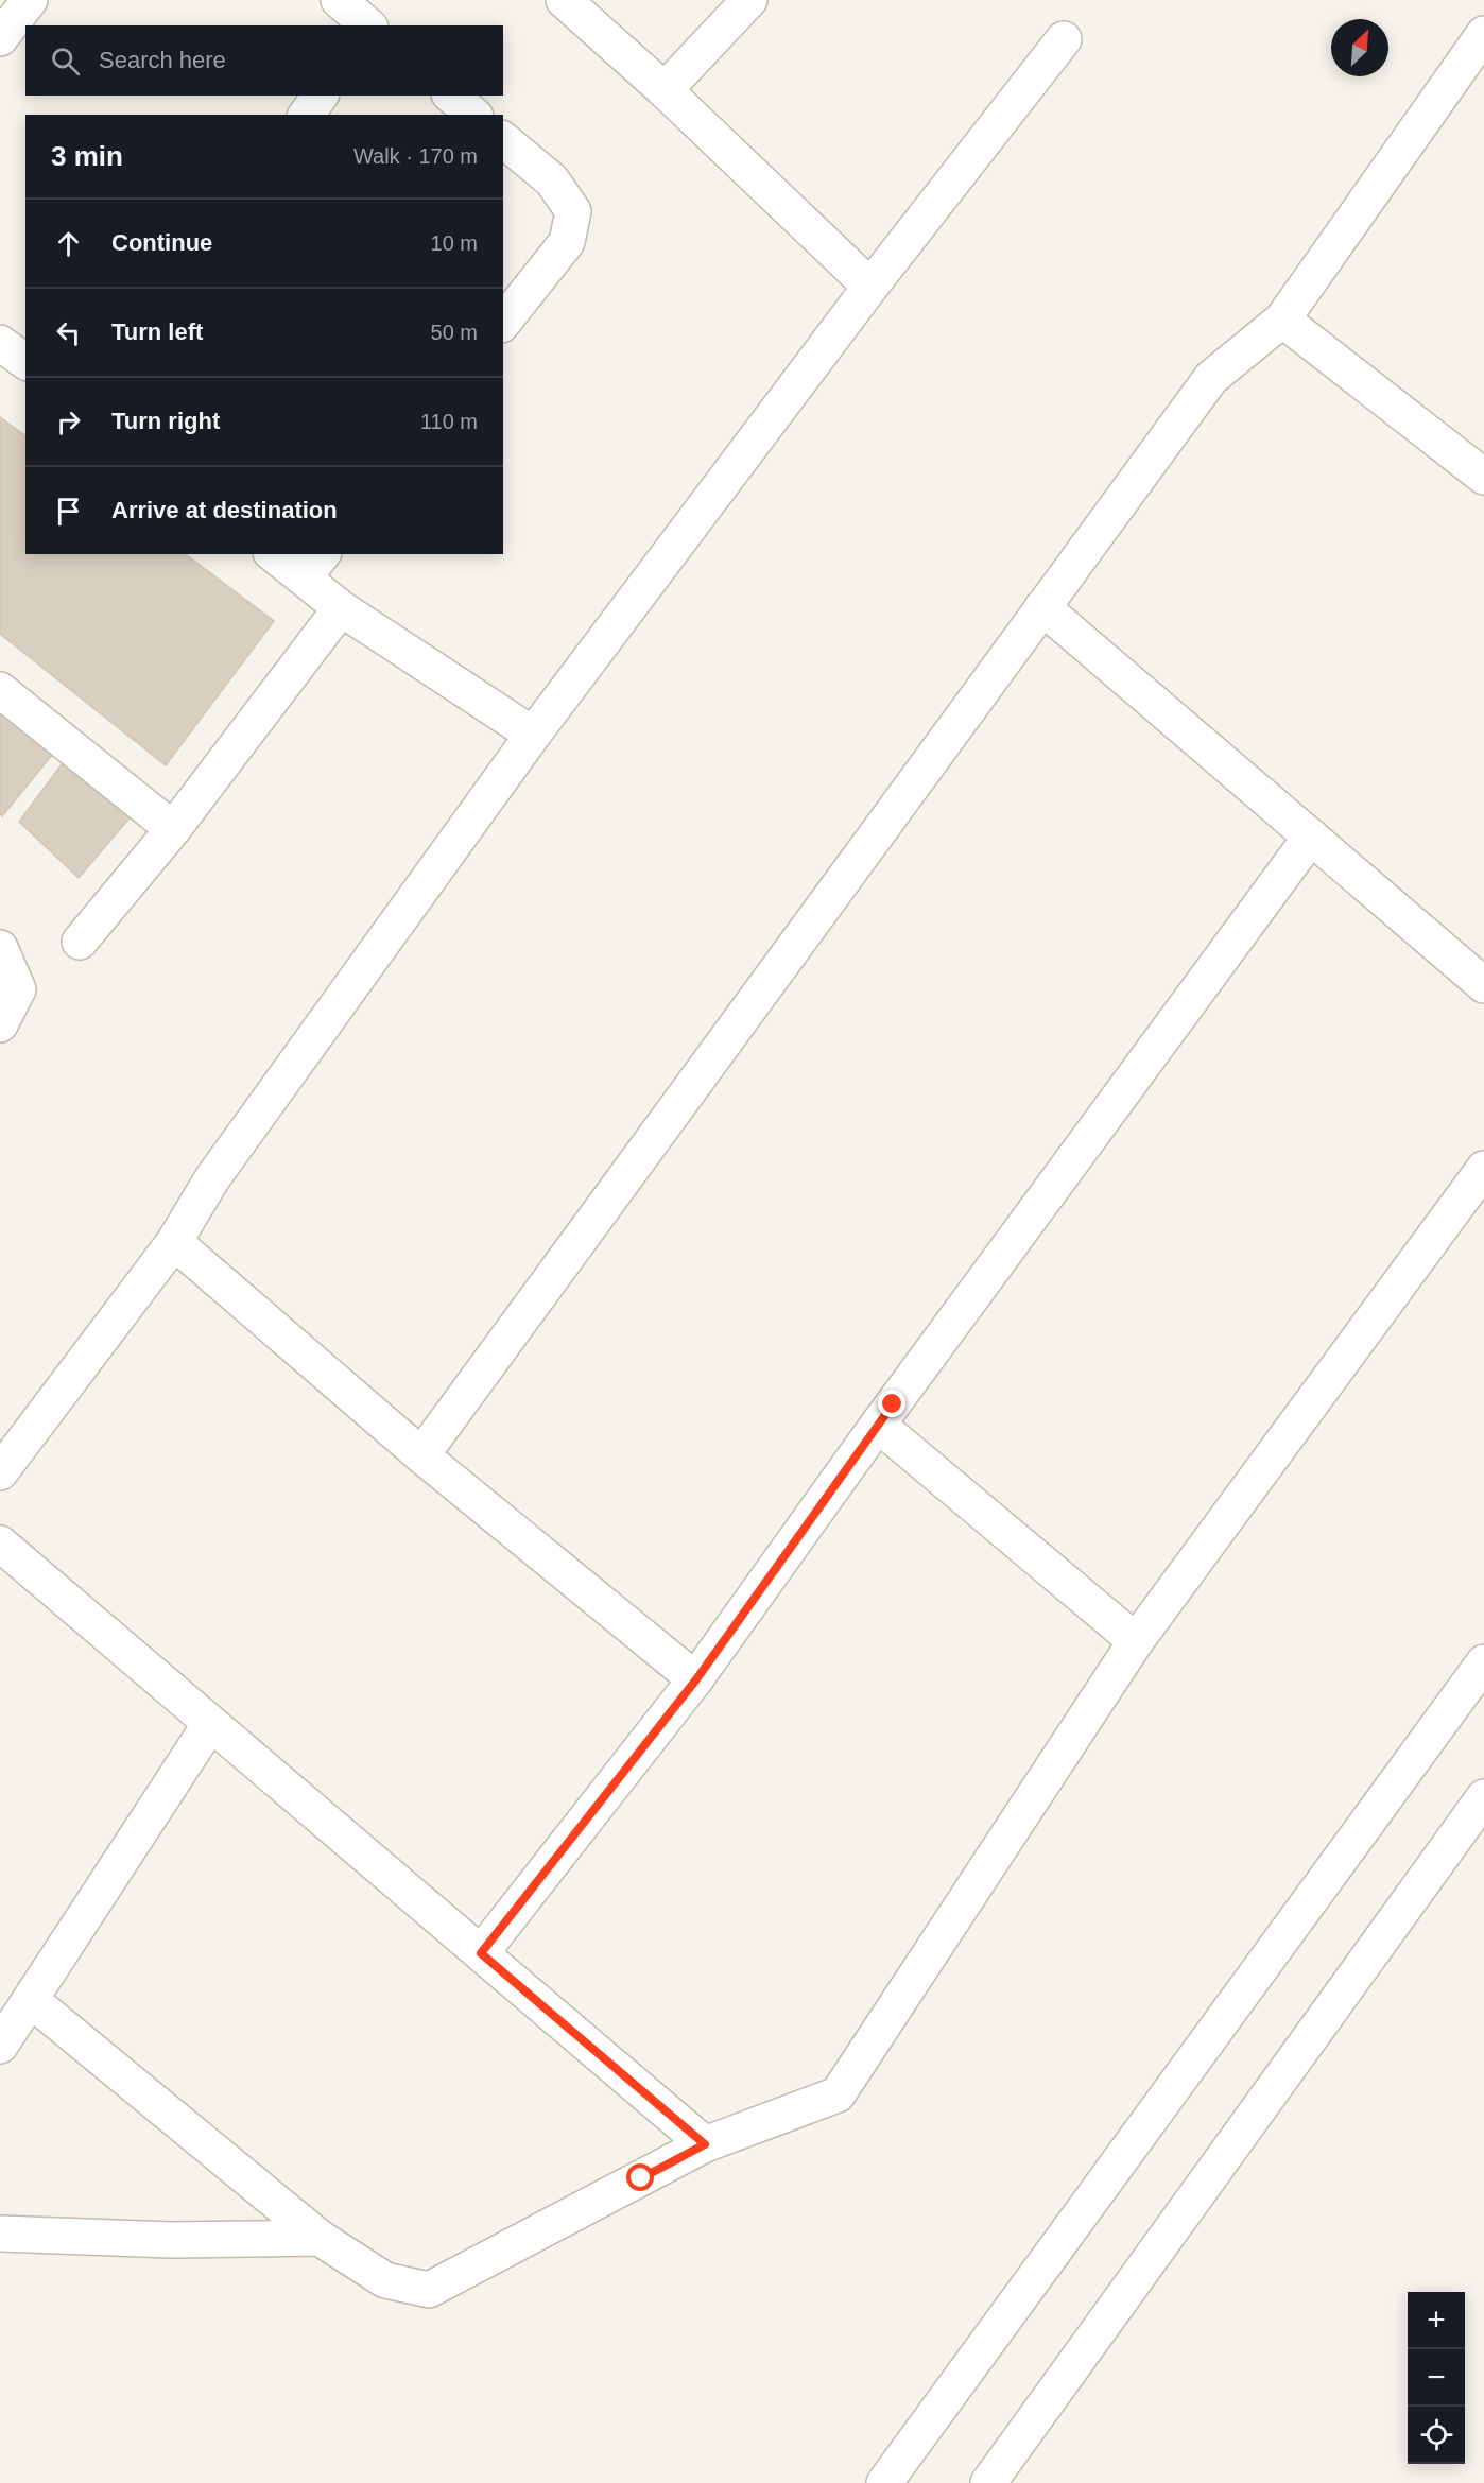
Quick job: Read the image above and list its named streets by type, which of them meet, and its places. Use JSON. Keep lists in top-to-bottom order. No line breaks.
{"north":"top right","page":{"search":"Search here","heading":["3 min","Walk · 170 m"],"list":[["Continue","10 m"],["Turn left","50 m"],["Turn right","110 m"],"Arrive at destination"],"map_buttons":["+","−"]}}
